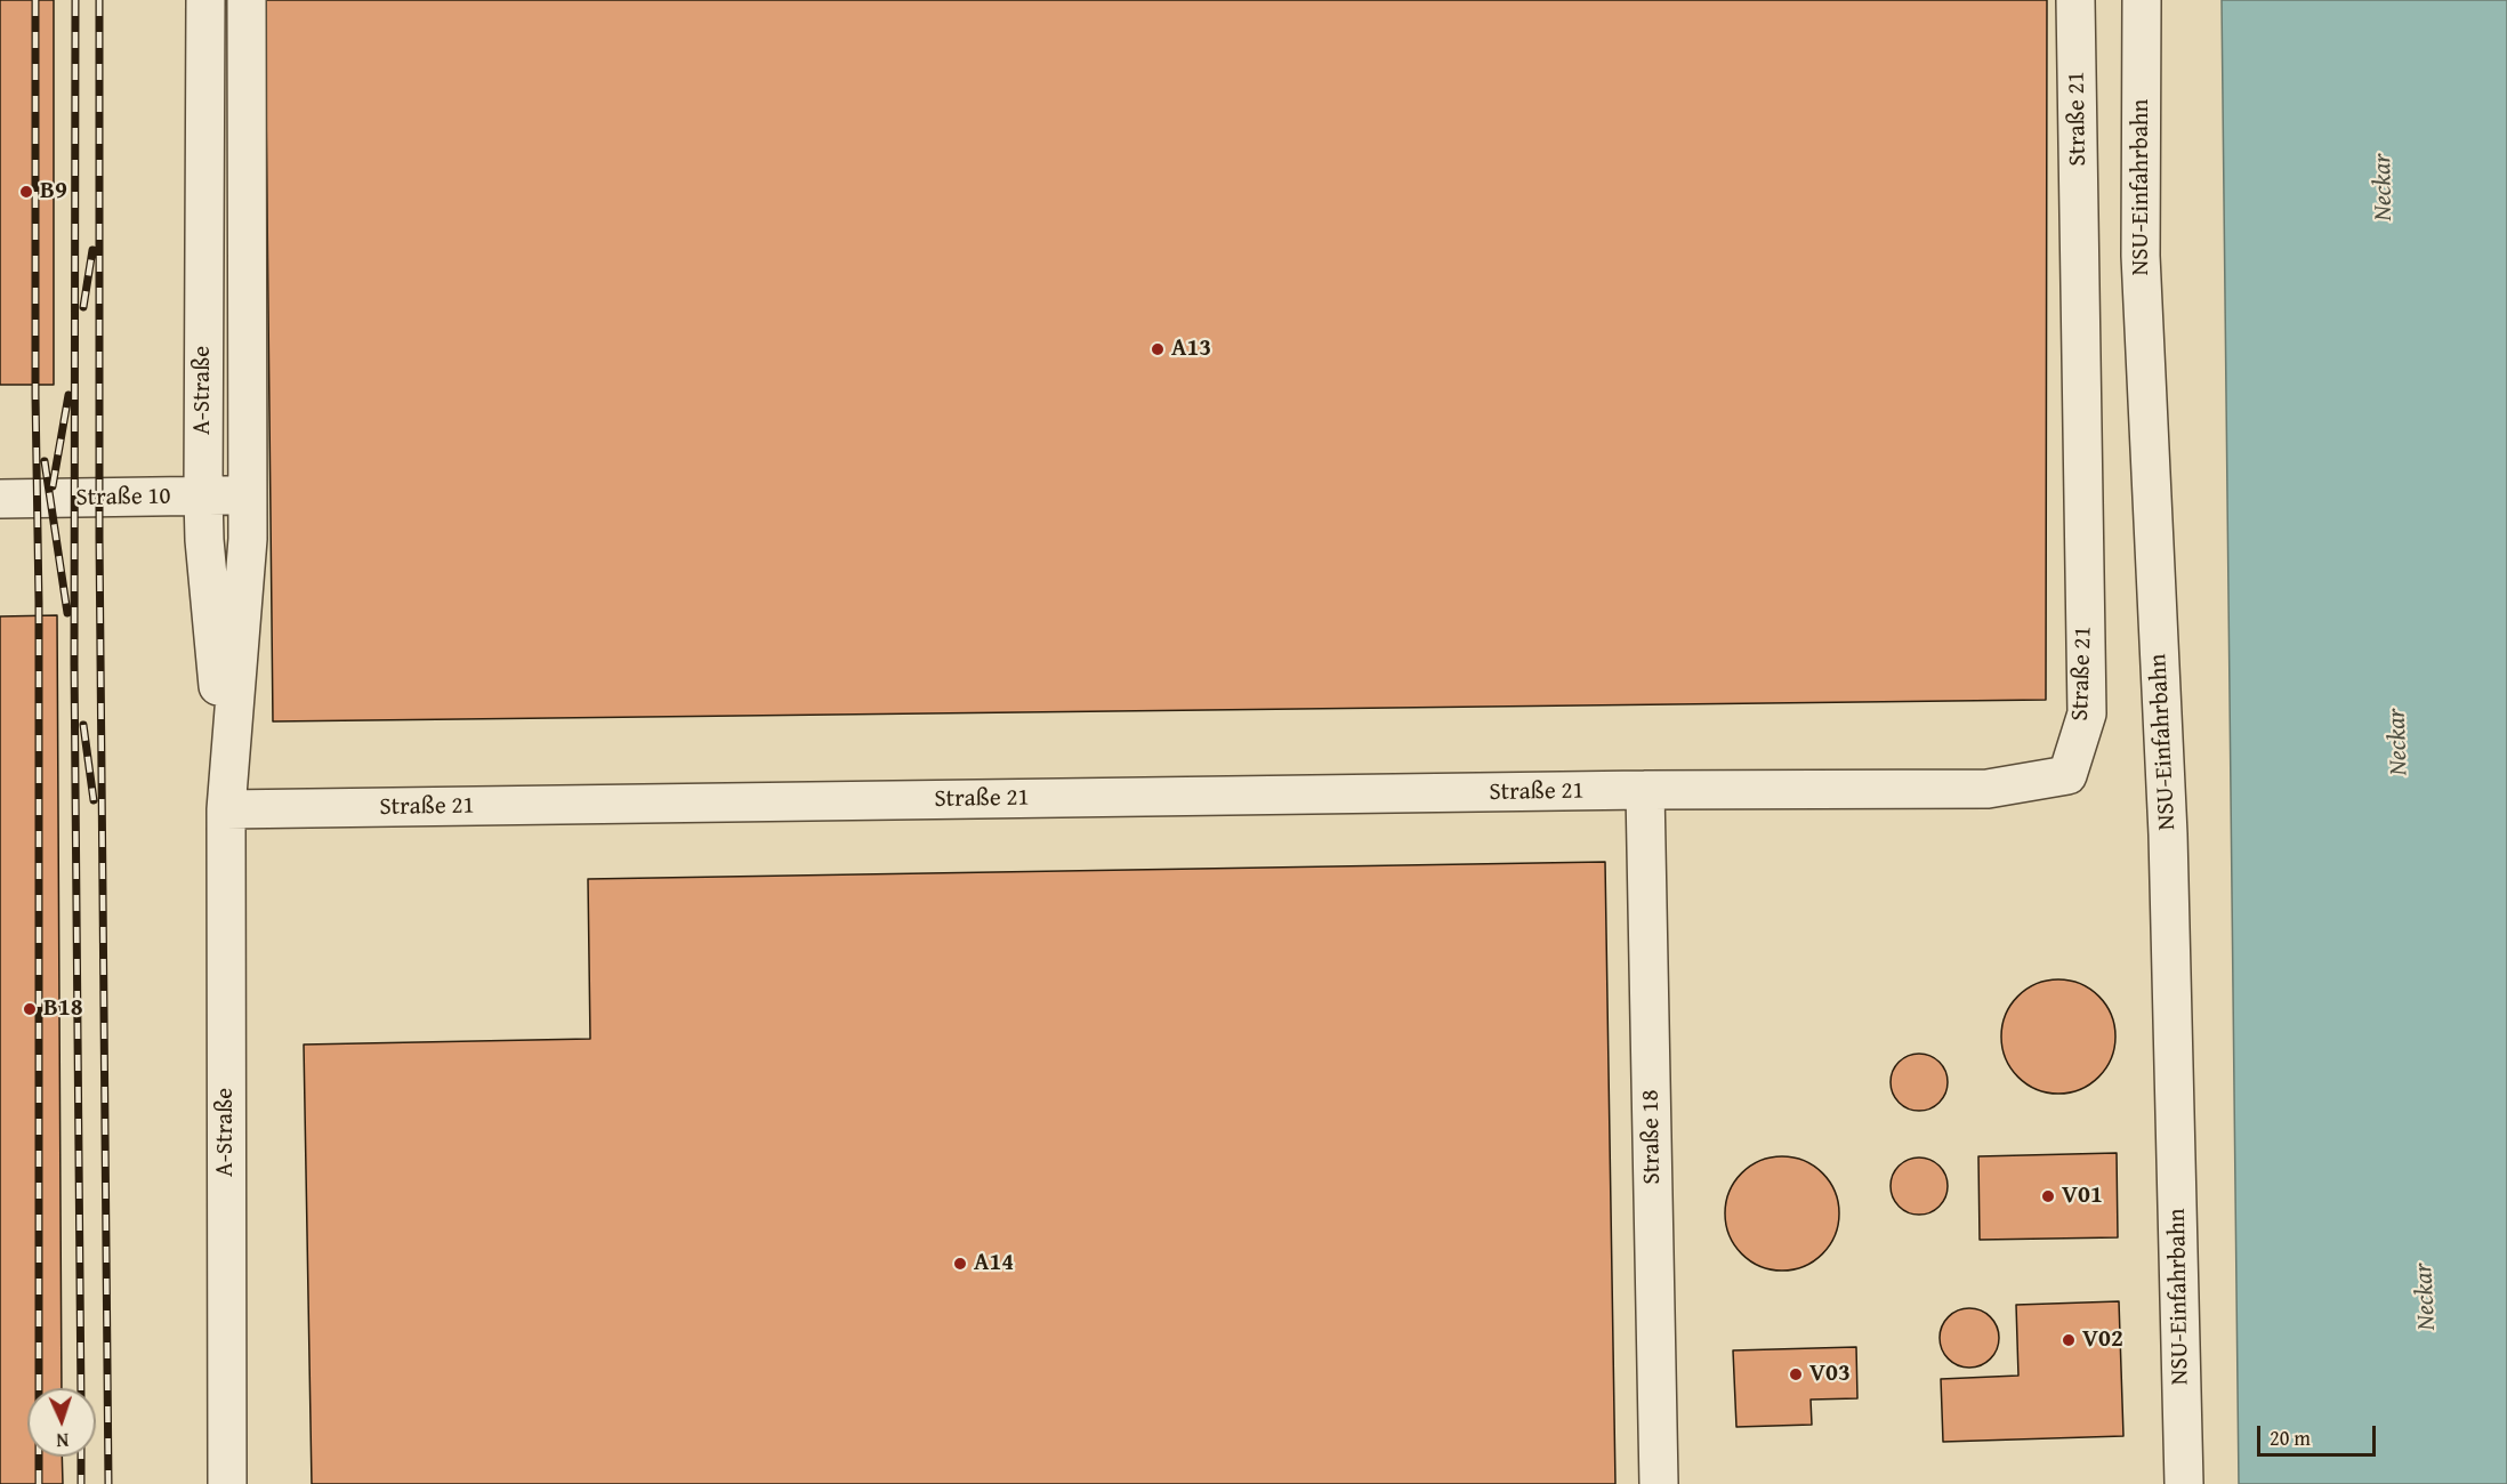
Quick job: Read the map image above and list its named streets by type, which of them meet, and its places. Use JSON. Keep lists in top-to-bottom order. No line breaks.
{"streets":{"street":["Straße 21","NSU-Einfahrbahn","A-Straße","Straße 10","Straße 18"]},"crossings":[["Straße 21","A-Straße"],["Straße 21","Straße 18"],["A-Straße","Straße 10"]],"water":["Neckar"],"places":["B9","A13","B18","V01","A14","V02","V03"],"scale_bar":"20 m","north":"bottom"}
